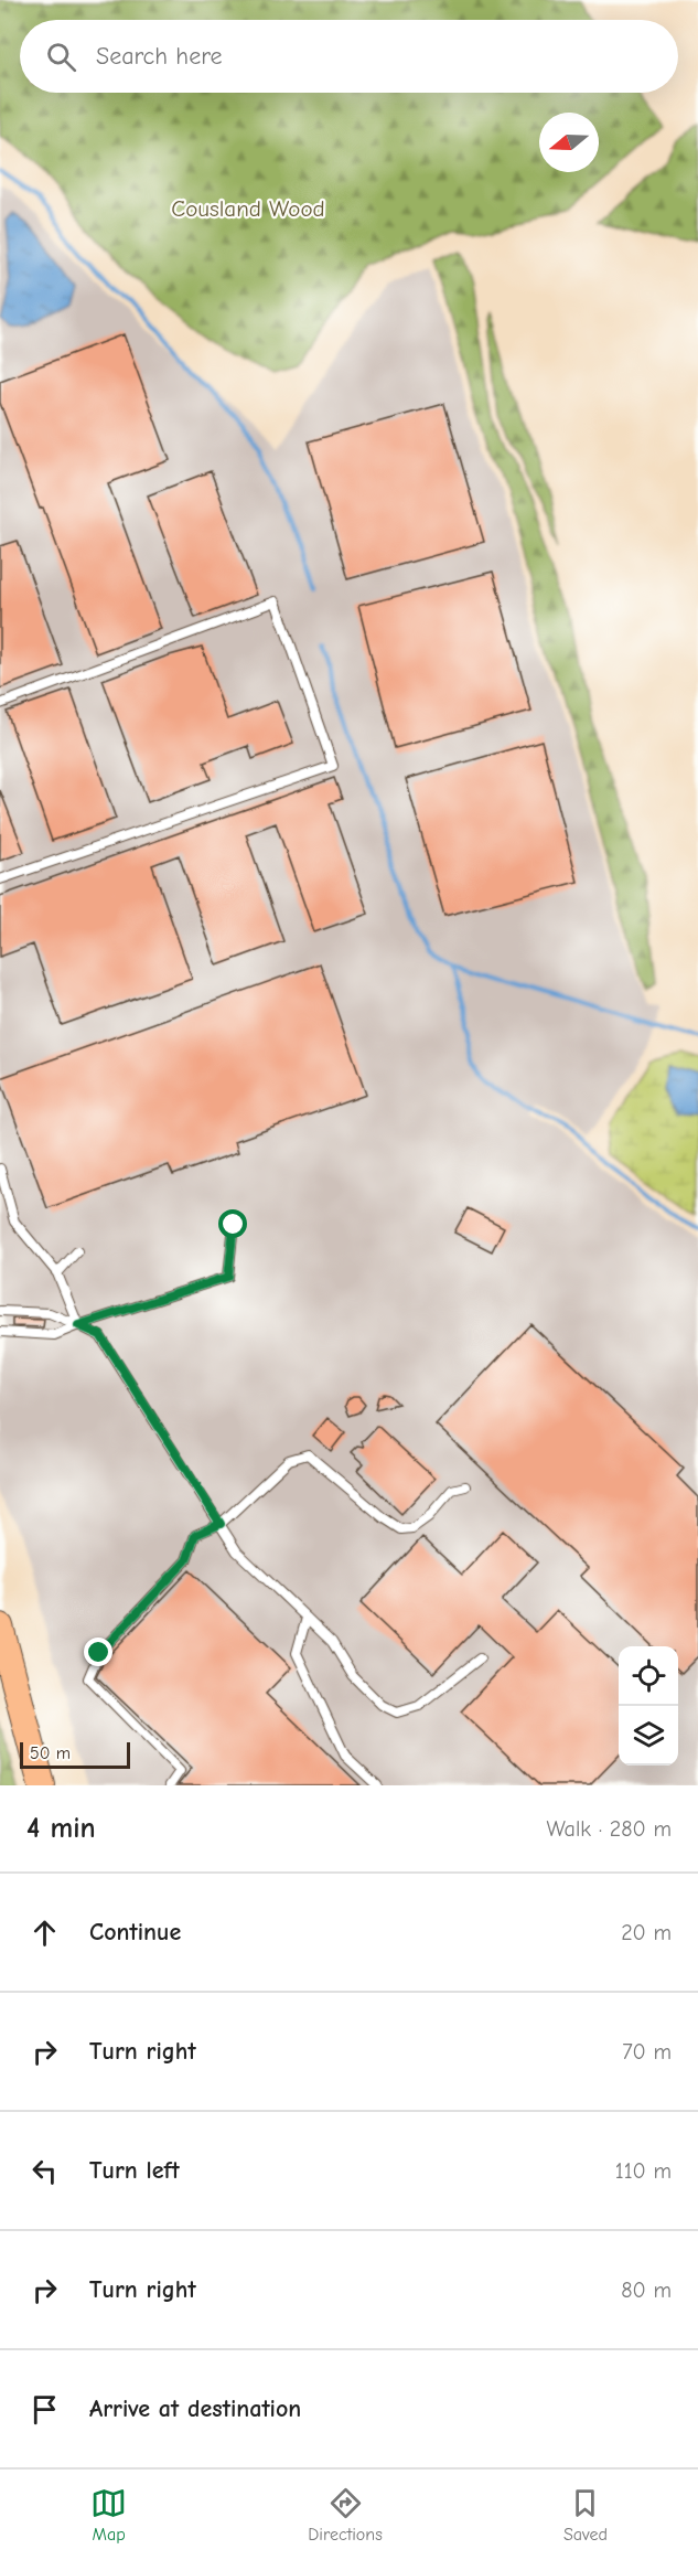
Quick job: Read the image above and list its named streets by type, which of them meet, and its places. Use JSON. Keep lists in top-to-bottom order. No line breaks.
{"parks":["Cousland Wood"],"scale_bar":"50 m","north":"left","page":{"search":"Search here","scale":"50 m","heading":["4 min","Walk · 280 m"],"list":[["Continue","20 m"],["Turn right","70 m"],["Turn left","110 m"],["Turn right","80 m"],"Arrive at destination"],"nav":["Map","Directions","Saved"]}}
